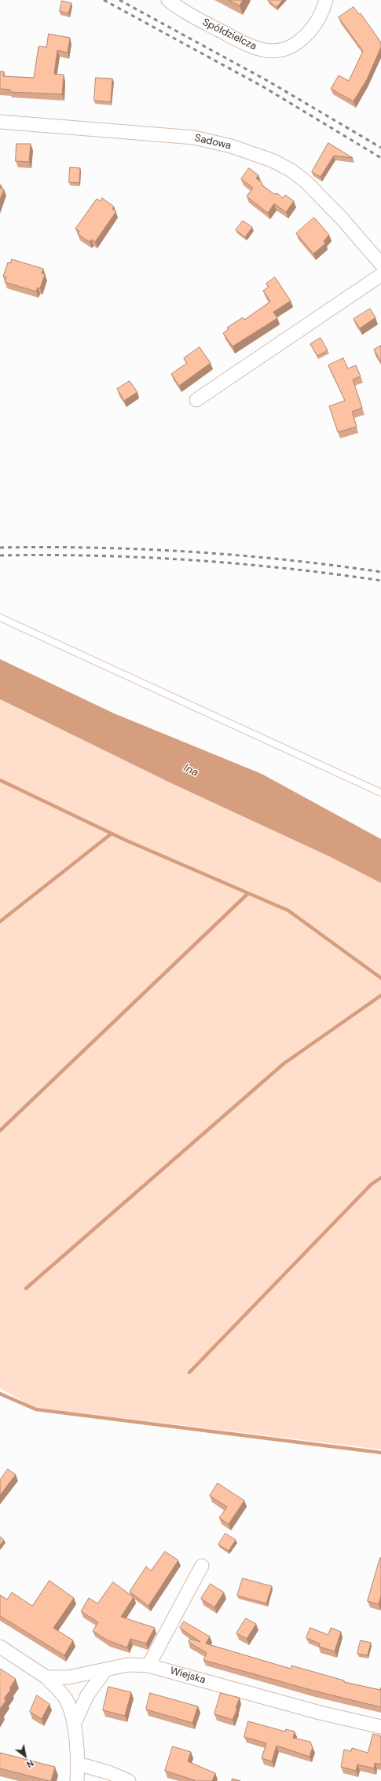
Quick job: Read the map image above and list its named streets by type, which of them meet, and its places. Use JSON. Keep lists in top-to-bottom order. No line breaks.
{"streets":{"street":["Spółdzielcza","Sadowa","Wiejska"]},"water":["Ina"],"north":"bottom right"}
